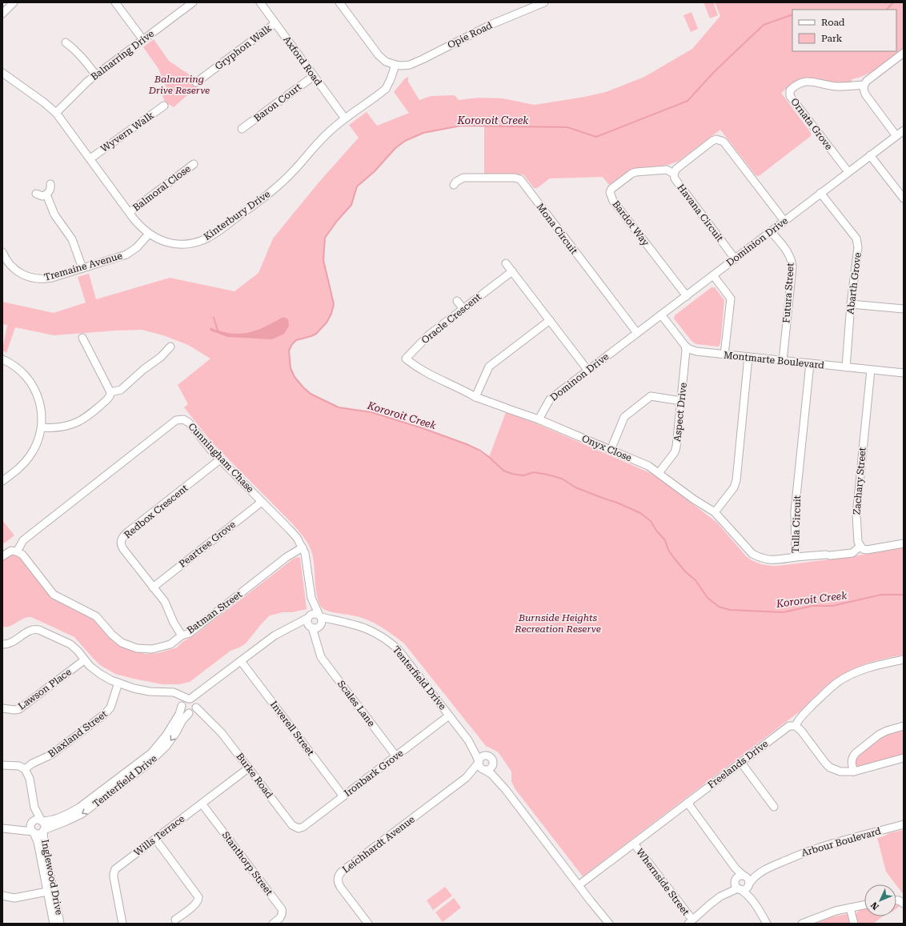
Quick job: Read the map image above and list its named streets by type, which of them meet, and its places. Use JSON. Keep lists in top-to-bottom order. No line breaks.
{"streets":{"street":["Opie Road","Gryphon Walk","Balnarring Drive","Axford Road","Baron Court","Ornata Grove","Wyvern Walk","Balmoral Close","Havana Circuit","Kinterbury Drive","Bardot Way","Mona Circuit","Dominion Drive","Tremaine Avenue","Abarth Grove","Futura Street","Oracle Crescent","Montmarte Boulevard","Dominon Drive","Aspect Drive","Onyx Close","Cunningham Chase","Zachary Street","Redbox Crescent","Tulla Circuit","Peartree Grove","Batman Street","Tenterfield Drive","Lawson Place","Scales Lane","Inverell Street","Blaxland Street","Freelands Drive","Ironbark Grove","Burke Road","Wills Terrace","Arbour Boulevard","Leichhardt Avenue","Stanthorp Street","Inglewood Drive","Whernside Street"]},"crossings":[["Opie Road","Kinterbury Drive"],["Gryphon Walk","Axford Road"],["Balnarring Drive","Kinterbury Drive"],["Axford Road","Baron Court"],["Axford Road","Kinterbury Drive"],["Ornata Grove","Dominion Drive"],["Wyvern Walk","Kinterbury Drive"],["Balmoral Close","Kinterbury Drive"],["Havana Circuit","Bardot Way"],["Havana Circuit","Dominion Drive"],["Kinterbury Drive","Tremaine Avenue"],["Bardot Way","Dominion Drive"],["Mona Circuit","Dominion Drive"],["Dominion Drive","Abarth Grove"],["Dominion Drive","Futura Street"],["Dominion Drive","Montmarte Boulevard"],["Dominion Drive","Dominon Drive"],["Abarth Grove","Montmarte Boulevard"],["Futura Street","Montmarte Boulevard"],["Oracle Crescent","Onyx Close"],["Montmarte Boulevard","Aspect Drive"],["Montmarte Boulevard","Zachary Street"],["Montmarte Boulevard","Tulla Circuit"],["Dominon Drive","Onyx Close"],["Aspect Drive","Onyx Close"],["Onyx Close","Tulla Circuit"],["Cunningham Chase","Redbox Crescent"],["Cunningham Chase","Peartree Grove"],["Cunningham Chase","Batman Street"],["Cunningham Chase","Tenterfield Drive"],["Cunningham Chase","Scales Lane"],["Redbox Crescent","Peartree Grove"],["Redbox Crescent","Batman Street"],["Tenterfield Drive","Scales Lane"],["Tenterfield Drive","Inverell Street"],["Tenterfield Drive","Freelands Drive"],["Tenterfield Drive","Ironbark Grove"],["Tenterfield Drive","Burke Road"],["Tenterfield Drive","Leichhardt Avenue"],["Tenterfield Drive","Inglewood Drive"],["Scales Lane","Ironbark Grove"],["Inverell Street","Ironbark Grove"],["Freelands Drive","Whernside Street"],["Ironbark Grove","Burke Road"],["Burke Road","Wills Terrace"],["Wills Terrace","Stanthorp Street"]],"water":["Kororoit Creek"],"parks":["Balnarring Drive Reserve","Burnside Heights Recreation Reserve"],"legend":["Road","Park"],"north":"bottom left"}
